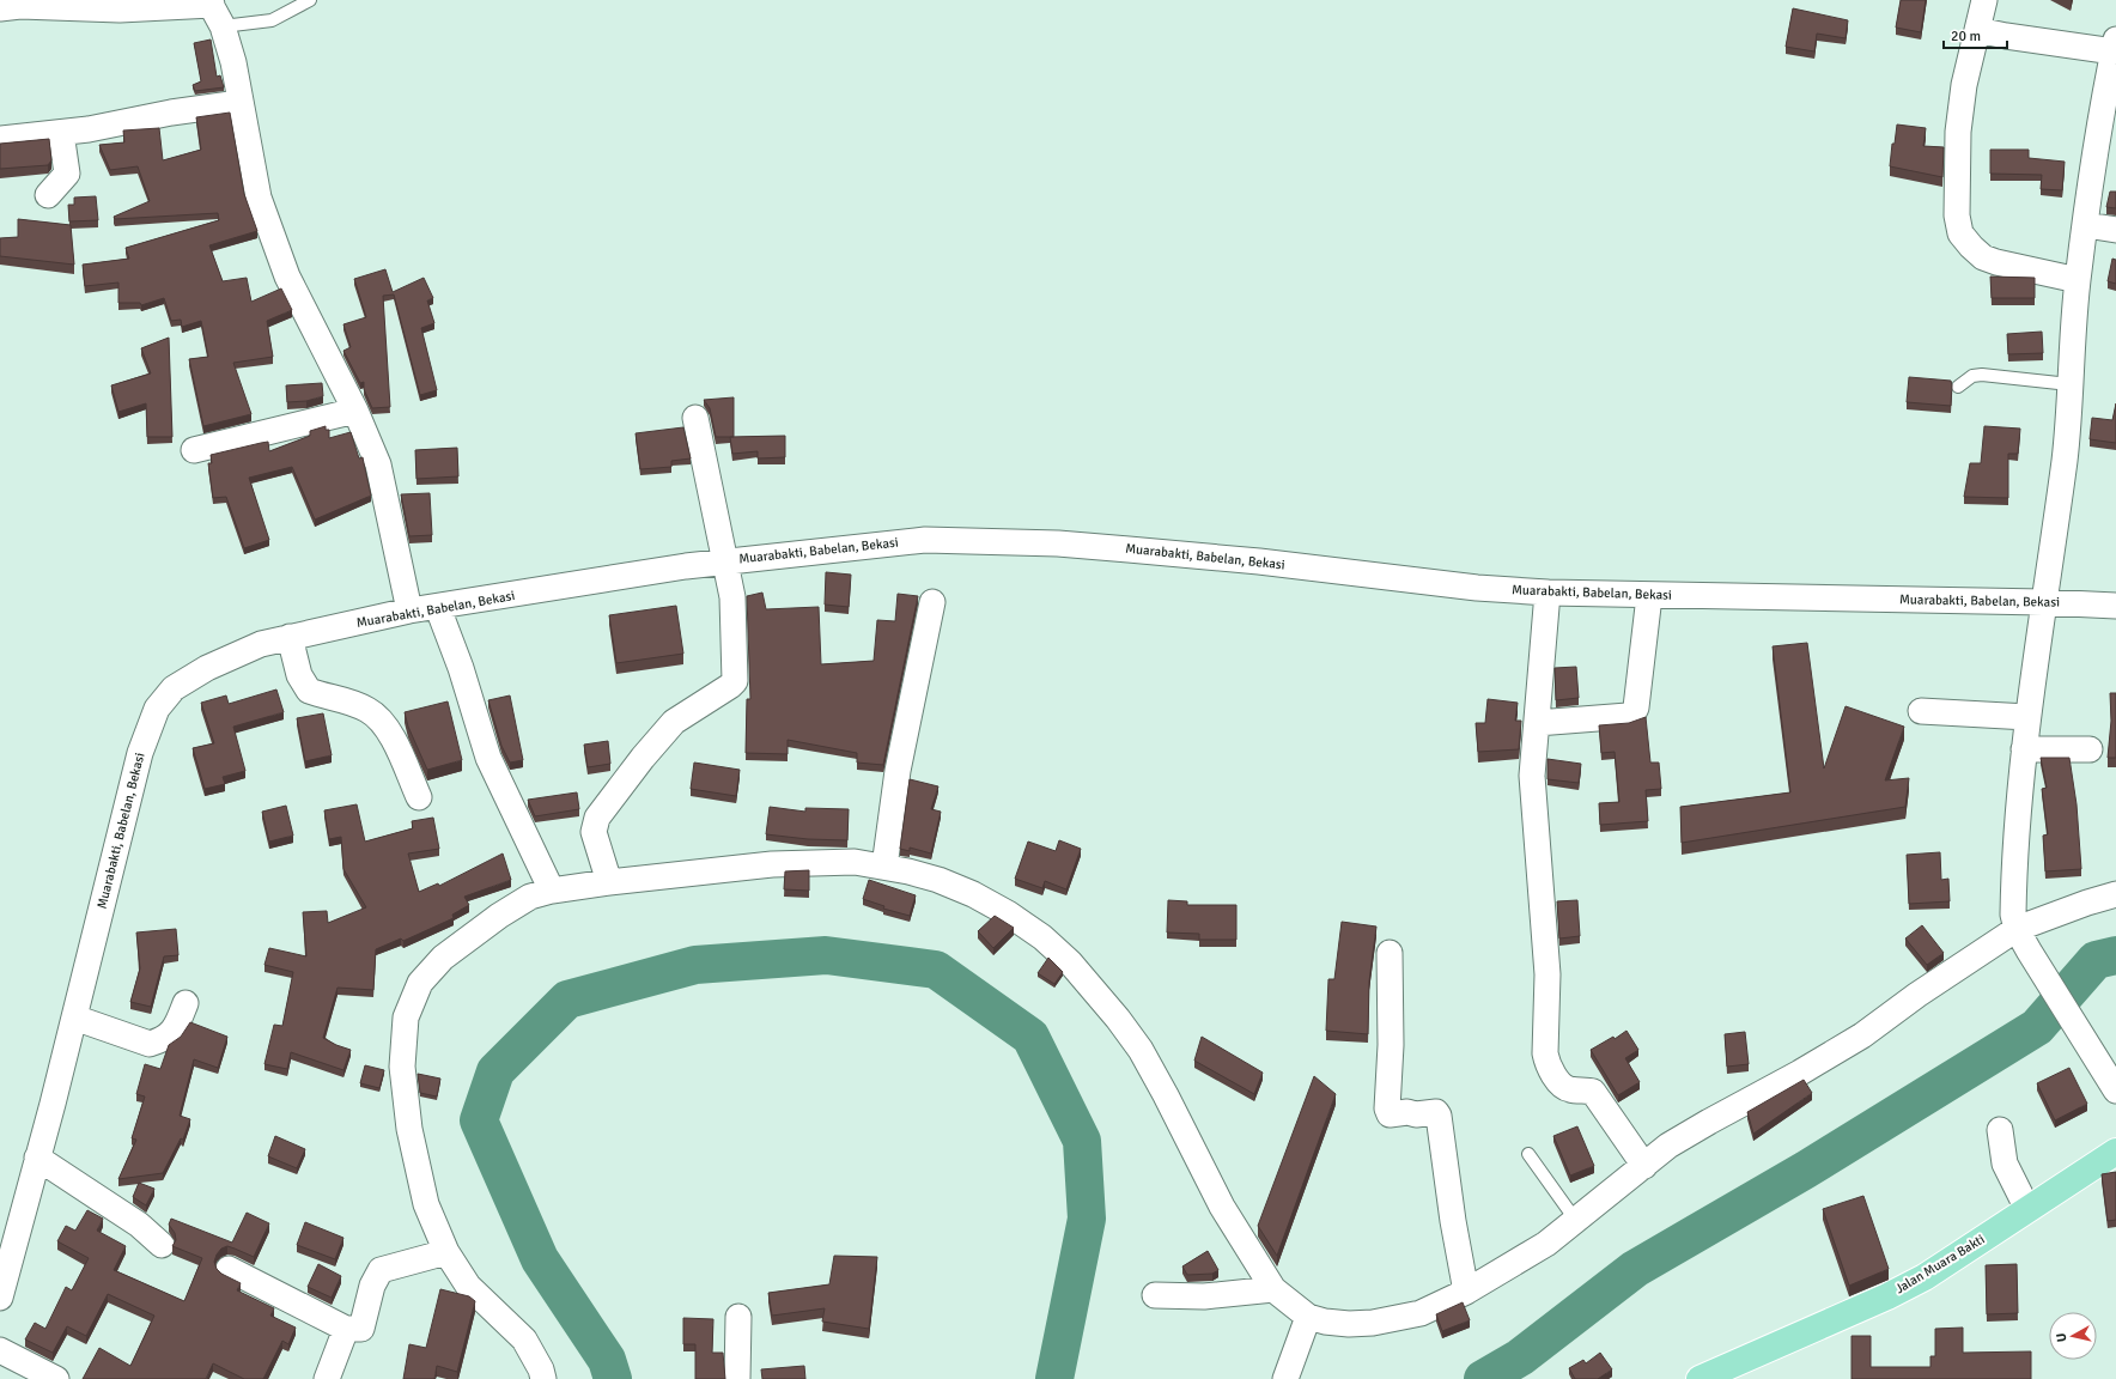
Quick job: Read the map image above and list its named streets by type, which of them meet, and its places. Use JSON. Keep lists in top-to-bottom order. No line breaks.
{"streets":{"main road":["Jalan Muara Bakti"],"street":["Muarabakti, Babelan, Bekasi"]},"scale_bar":"20 m","north":"left"}
